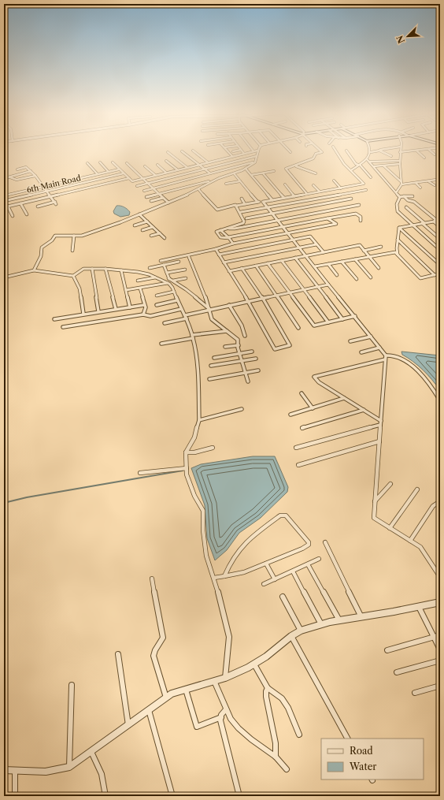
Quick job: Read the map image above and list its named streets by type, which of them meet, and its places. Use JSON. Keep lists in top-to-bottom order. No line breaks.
{"streets":{"street":["6th Main Road"]},"legend":["Road","Water"],"north":"bottom left"}
